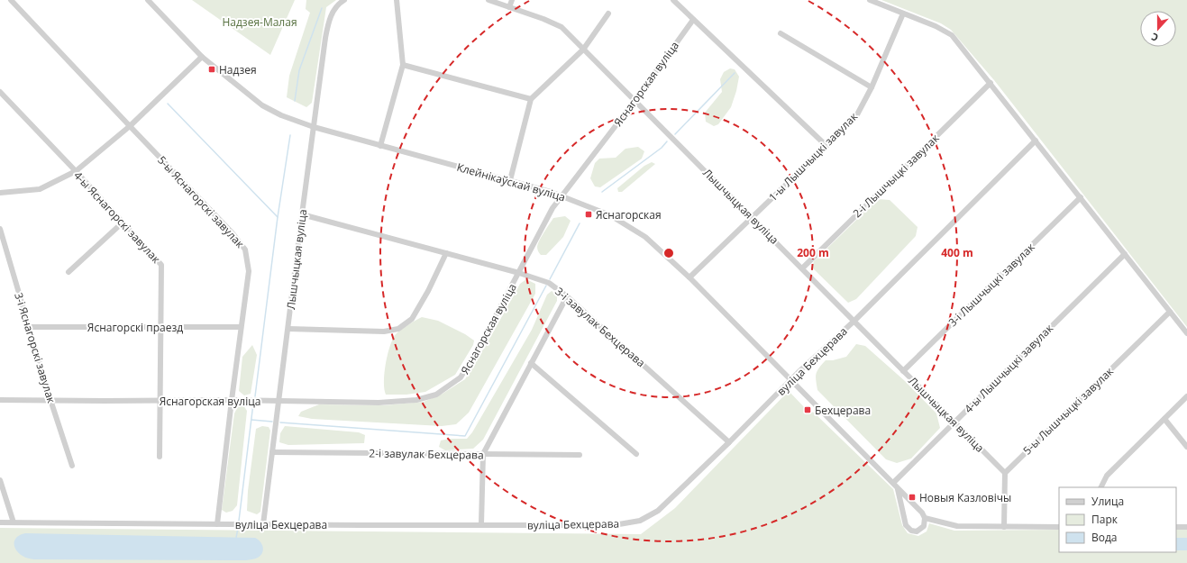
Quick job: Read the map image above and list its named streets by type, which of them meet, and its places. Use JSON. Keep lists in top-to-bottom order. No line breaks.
{"streets":{"street":["Яснагорская вуліца","1-ы Лышчыцкі завулак","2-і Лышчыцкі завулак","Клейнікаўскай вуліца","5-ы Яснагорскі завулак","Лышчыцкая вуліца","4-ы Яснагорскі завулак","3-і Лышчыцкі завулак","Яснагорскі праезд","3-і завулак Бехцерава","3-і Яснагорскі завулак","вуліца Бехцерава","4-ы Лышчыцкі завулак","5-ы Лышчыцкі завулак","2-і завулак Бехцерава"]},"crossings":[["Яснагорская вуліца","Клейнікаўскай вуліца"],["Яснагорская вуліца","5-ы Яснагорскі завулак"],["Яснагорская вуліца","Лышчыцкая вуліца"],["Яснагорская вуліца","4-ы Яснагорскі завулак"],["Яснагорская вуліца","3-і завулак Бехцерава"],["Яснагорская вуліца","3-і Яснагорскі завулак"],["1-ы Лышчыцкі завулак","Клейнікаўскай вуліца"],["1-ы Лышчыцкі завулак","Лышчыцкая вуліца"],["2-і Лышчыцкі завулак","Лышчыцкая вуліца"],["Клейнікаўскай вуліца","Лышчыцкая вуліца"],["Клейнікаўскай вуліца","вуліца Бехцерава"],["Клейнікаўскай вуліца","4-ы Лышчыцкі завулак"],["5-ы Яснагорскі завулак","Яснагорскі праезд"],["5-ы Яснагорскі завулак","вуліца Бехцерава"],["Лышчыцкая вуліца","3-і Лышчыцкі завулак"],["Лышчыцкая вуліца","3-і завулак Бехцерава"],["Лышчыцкая вуліца","вуліца Бехцерава"],["Лышчыцкая вуліца","4-ы Лышчыцкі завулак"],["Лышчыцкая вуліца","5-ы Лышчыцкі завулак"],["Лышчыцкая вуліца","2-і завулак Бехцерава"],["4-ы Яснагорскі завулак","Яснагорскі праезд"],["Яснагорскі праезд","3-і Яснагорскі завулак"],["3-і завулак Бехцерава","вуліца Бехцерава"]],"parks":["Надзея-Малая"],"places":{"transit":["Надзея","Яснагорская","Бехцерава","Новыя Казловічы"]},"legend":["Улица","Парк","Вода"],"north":"bottom","rings":["200 m","400 m"]}
